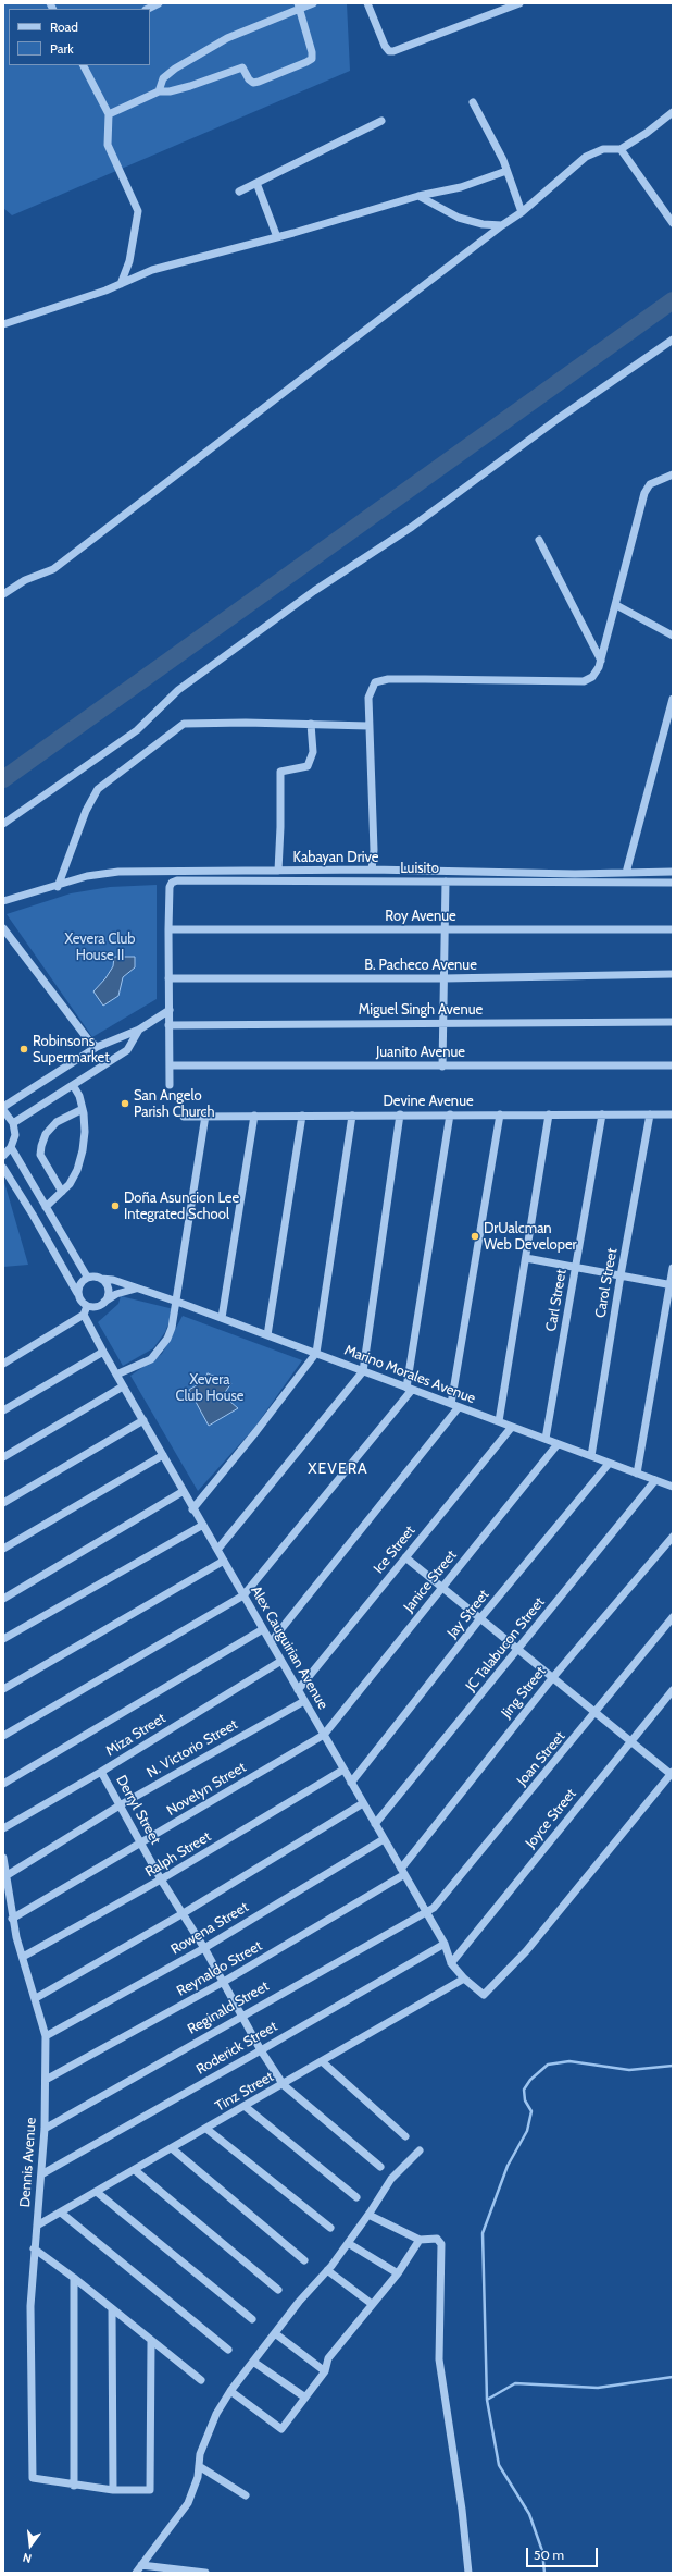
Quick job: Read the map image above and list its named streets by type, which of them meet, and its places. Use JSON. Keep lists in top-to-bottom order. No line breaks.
{"streets":{"street":["Kabayan Drive","Luisito","Roy Avenue","B. Pacheco Avenue","Miguel Singh Avenue","Juanito Avenue","Devine Avenue","Carol Street","Carl Street","Marino Morales Avenue","Ice Street","Janice Street","Jay Street","JC Talabucon Street","Alex Cauguirian Avenue","Jing Street","Miza Street","N. Victorio Street","Joan Street","Novelyn Street","Derryl Street","Joyce Street","Ralph Street","Rowena Street","Reynaldo Street","Reginald Street","Roderick Street","Tinz Street","Dennis Avenue"]},"crossings":[["Luisito","Roy Avenue"],["Devine Avenue","Carol Street"],["Devine Avenue","Carl Street"],["Carol Street","Marino Morales Avenue"],["Carl Street","Marino Morales Avenue"],["Marino Morales Avenue","Ice Street"],["Marino Morales Avenue","Janice Street"],["Marino Morales Avenue","Jay Street"],["Marino Morales Avenue","JC Talabucon Street"],["Ice Street","Alex Cauguirian Avenue"],["Janice Street","Alex Cauguirian Avenue"],["Janice Street","Novelyn Street"],["Jay Street","Alex Cauguirian Avenue"],["JC Talabucon Street","Alex Cauguirian Avenue"],["Alex Cauguirian Avenue","Jing Street"],["Alex Cauguirian Avenue","Miza Street"],["Alex Cauguirian Avenue","N. Victorio Street"],["Alex Cauguirian Avenue","Joan Street"],["Alex Cauguirian Avenue","Novelyn Street"],["Alex Cauguirian Avenue","Joyce Street"],["Alex Cauguirian Avenue","Ralph Street"],["Alex Cauguirian Avenue","Rowena Street"],["Alex Cauguirian Avenue","Reynaldo Street"],["Alex Cauguirian Avenue","Reginald Street"],["Alex Cauguirian Avenue","Roderick Street"],["Alex Cauguirian Avenue","Tinz Street"],["Jing Street","Reynaldo Street"],["Miza Street","Derryl Street"],["N. Victorio Street","Derryl Street"],["N. Victorio Street","Dennis Avenue"],["Joan Street","Reginald Street"],["Novelyn Street","Derryl Street"],["Novelyn Street","Dennis Avenue"],["Derryl Street","Ralph Street"],["Derryl Street","Rowena Street"],["Derryl Street","Reynaldo Street"],["Derryl Street","Reginald Street"],["Derryl Street","Roderick Street"],["Derryl Street","Tinz Street"],["Ralph Street","Dennis Avenue"],["Rowena Street","Dennis Avenue"],["Reynaldo Street","Dennis Avenue"],["Reginald Street","Dennis Avenue"],["Roderick Street","Dennis Avenue"],["Tinz Street","Dennis Avenue"]],"districts":["XEVERA"],"parks":["Xevera Club House II","Xevera Club House"],"places":["Robinsons Supermarket","San Angelo Parish Church","Doña Asuncion Lee Integrated School","DrUalcman Web Developer"],"legend":["Road","Park"],"scale_bar":"50 m","north":"bottom"}
